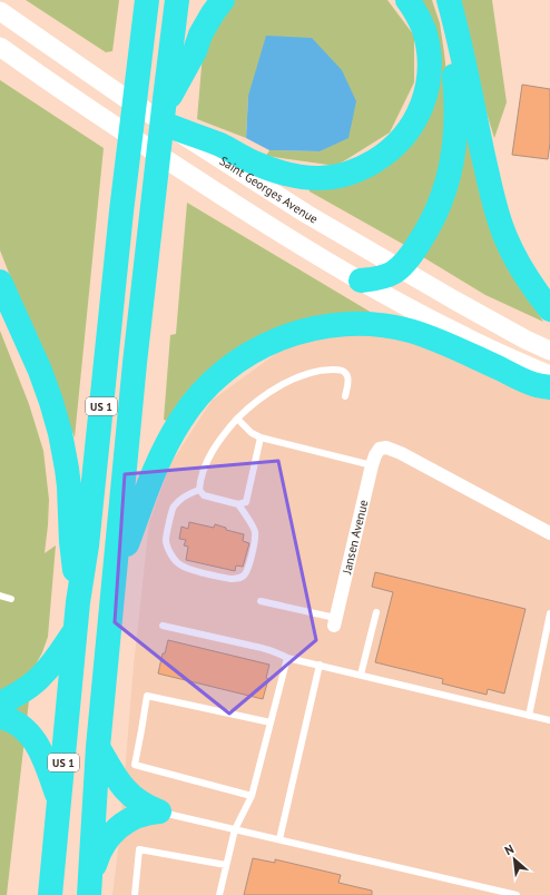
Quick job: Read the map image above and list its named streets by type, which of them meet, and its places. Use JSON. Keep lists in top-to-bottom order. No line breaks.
{"streets":{"highway":["US 1"],"main road":["Saint Georges Avenue"],"street":["Jansen Avenue"]},"crossings":[["Saint Georges Avenue","US 1"]],"north":"top left"}
